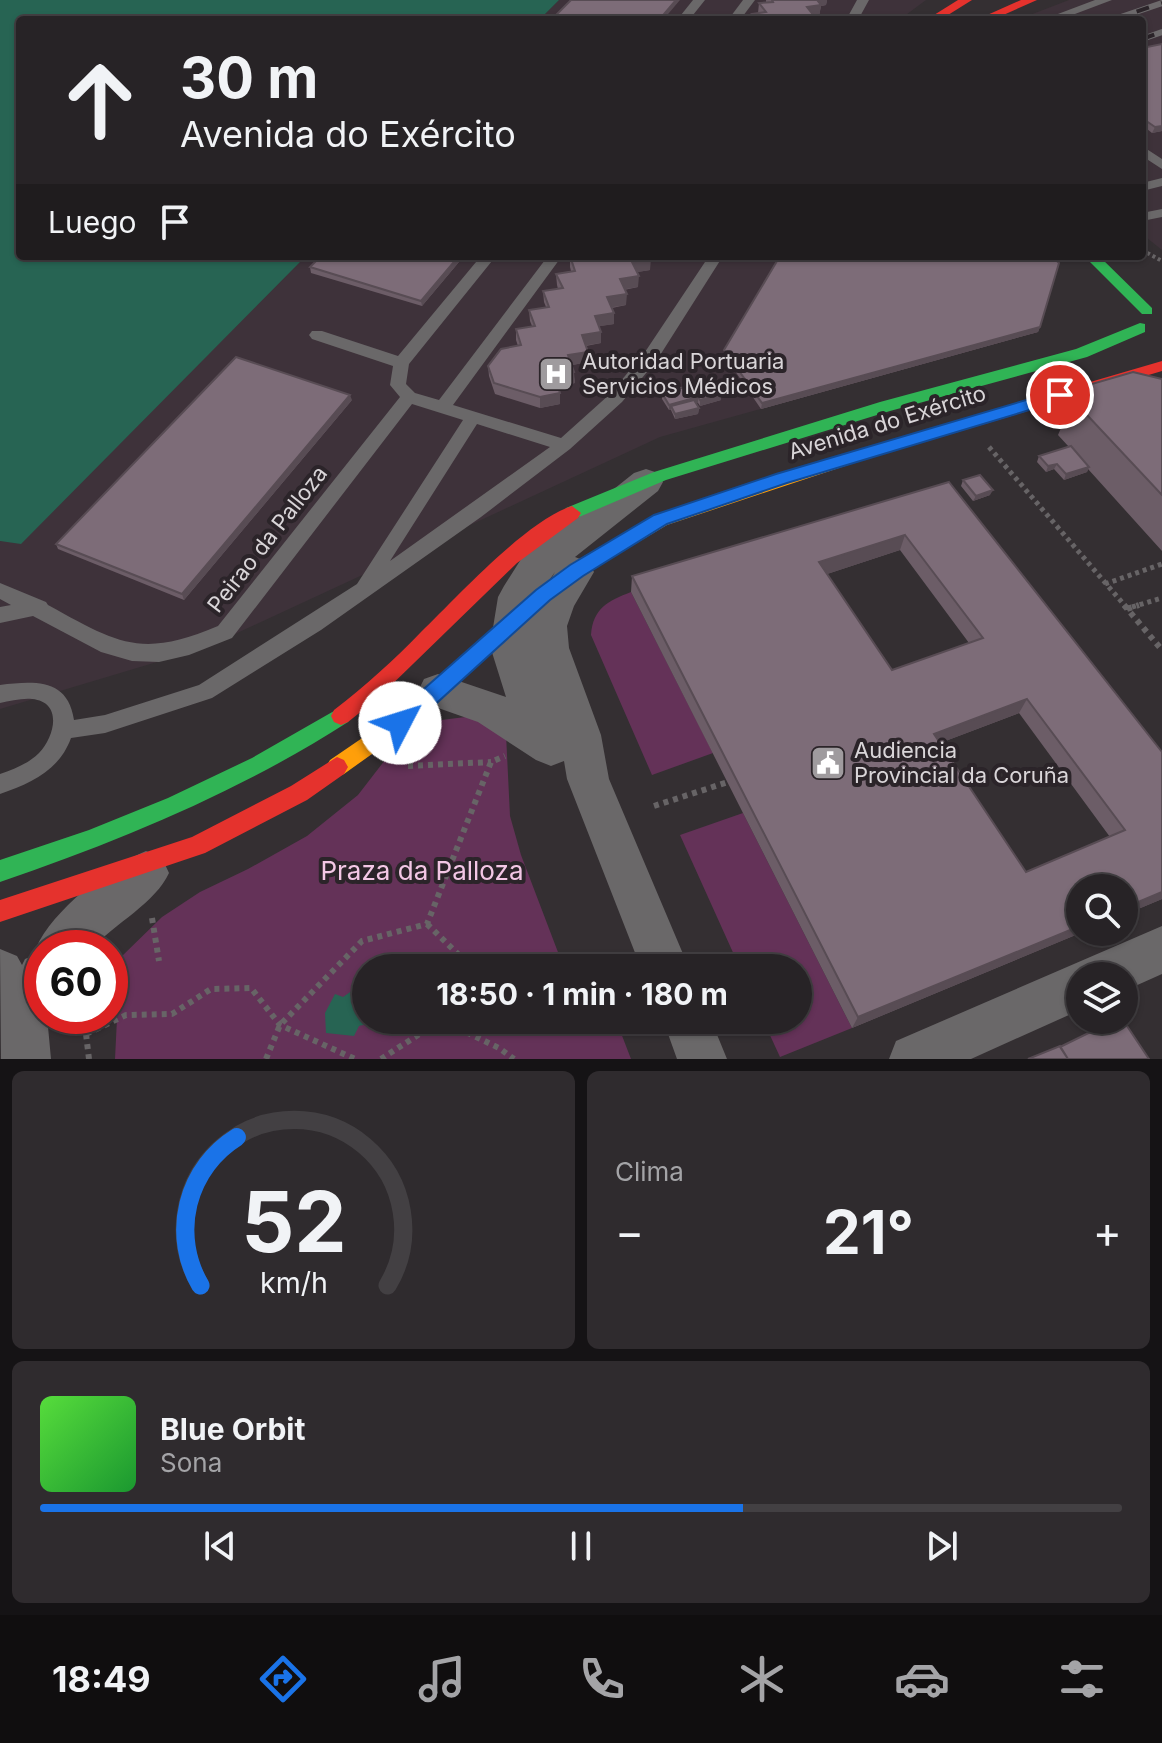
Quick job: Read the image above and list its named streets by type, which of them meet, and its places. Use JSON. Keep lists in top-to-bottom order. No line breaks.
{"streets":{"main road":["Avenida do Exército"],"lane":["Peirao da Palloza"]},"parks":["Praza da Palloza"],"places":{"hospital":["Autoridad Portuaria Servicios Médicos"],"public building":["Audiencia Provincial da Coruña"]},"page":{"turn":["30 m","Avenida do Exército"],"then":"Luego","limit":"60","trip":"18:50 · 1 min · 180 m","tile":"Clima","heat":["−","21°","+"],"song":["Blue Orbit","Sona"],"tabs":"18:49","gauge":["52","km/h"]}}
